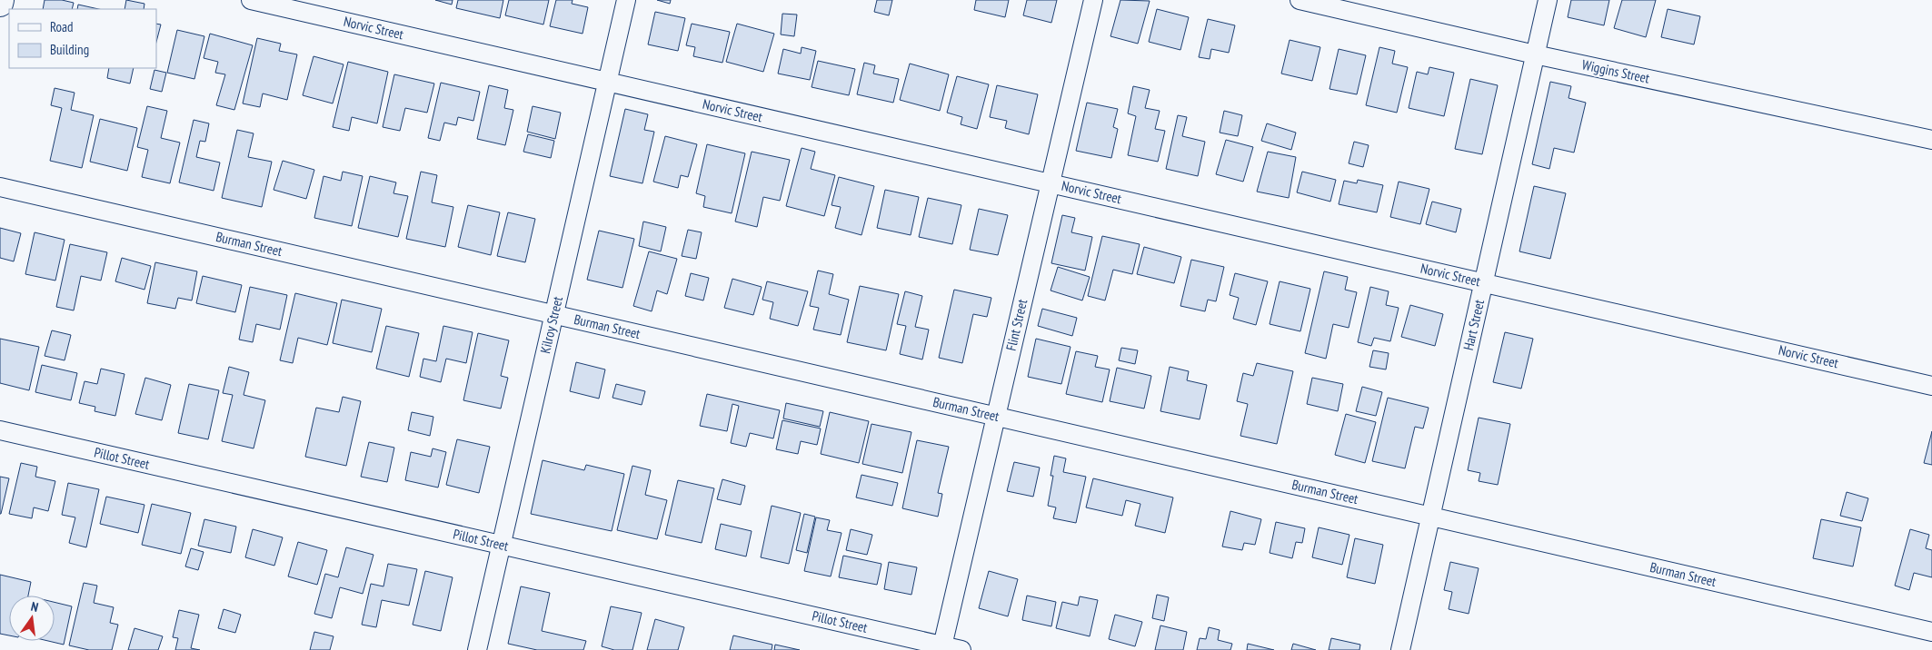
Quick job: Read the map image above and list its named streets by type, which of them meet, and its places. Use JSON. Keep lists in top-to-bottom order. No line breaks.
{"streets":{"street":["Norvic Street","Wiggins Street","Burman Street","Kilroy Street","Flint Street","Hart Street","Pillot Street"]},"crossings":[["Norvic Street","Kilroy Street"],["Norvic Street","Flint Street"],["Norvic Street","Hart Street"],["Wiggins Street","Hart Street"],["Burman Street","Kilroy Street"],["Burman Street","Flint Street"],["Burman Street","Hart Street"],["Kilroy Street","Pillot Street"],["Flint Street","Pillot Street"]],"legend":["Road","Building"],"north":"top"}
